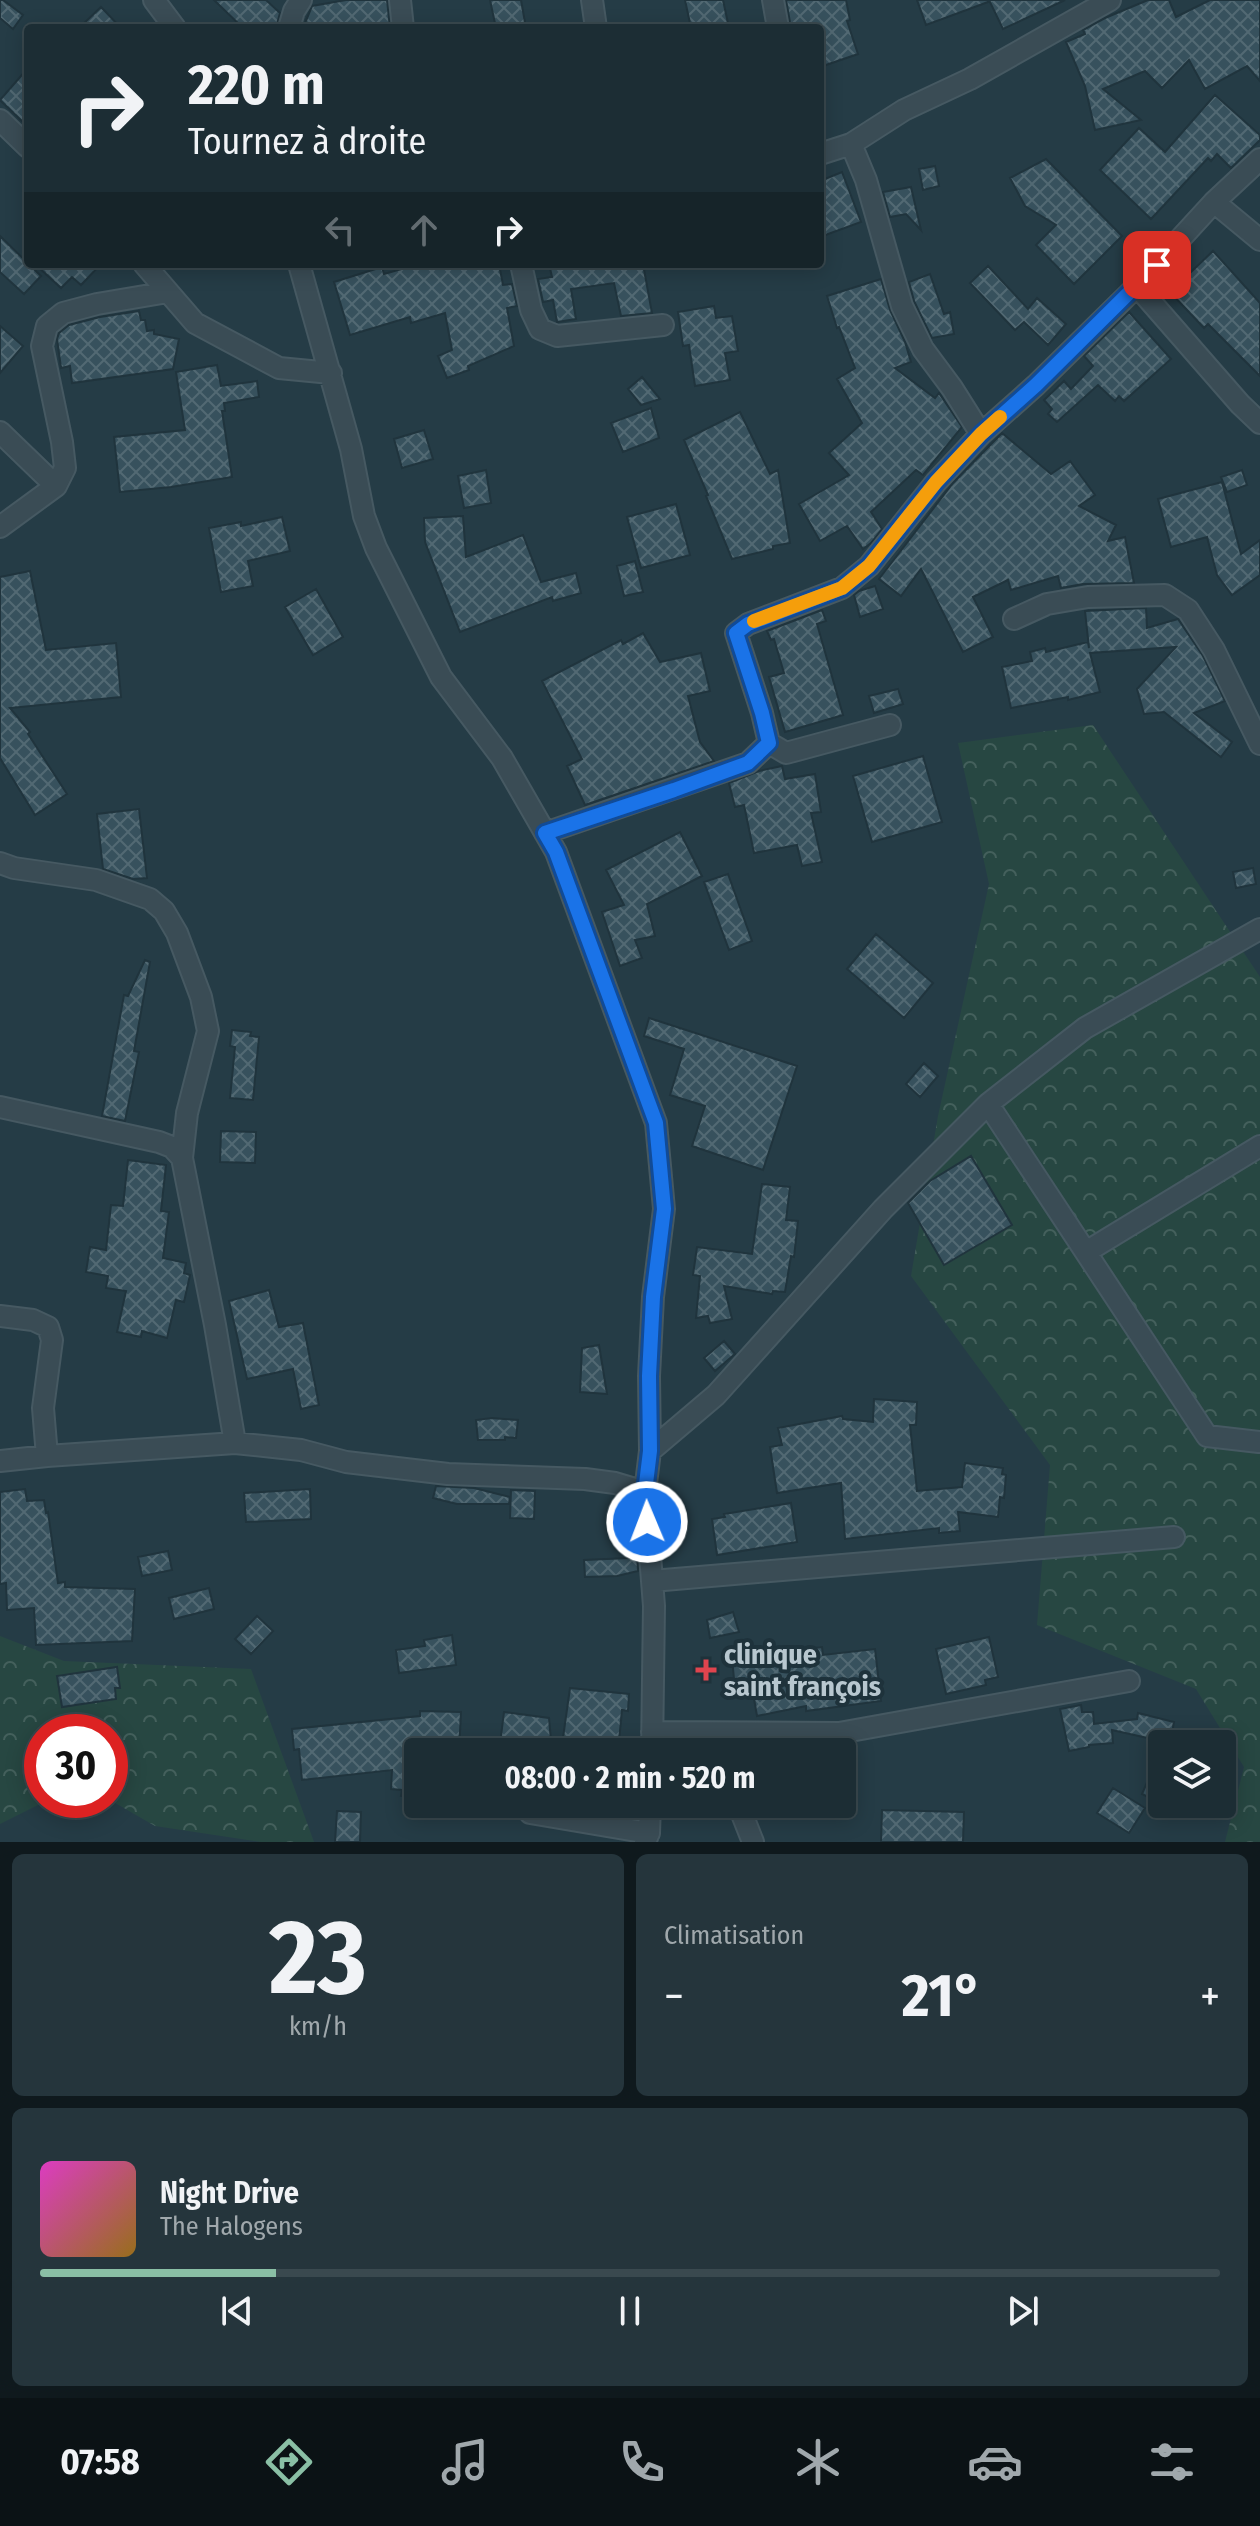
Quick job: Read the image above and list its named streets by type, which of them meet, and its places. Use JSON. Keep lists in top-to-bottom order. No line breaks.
{"places":{"health":["clinique saint françois"]},"page":{"turn":["220 m","Tournez à droite"],"limit":"30","trip":"08:00 · 2 min · 520 m","tile":[["23","km/h"],"Climatisation"],"heat":["−","21°","+"],"song":["Night Drive","The Halogens"],"tabs":"07:58"}}
